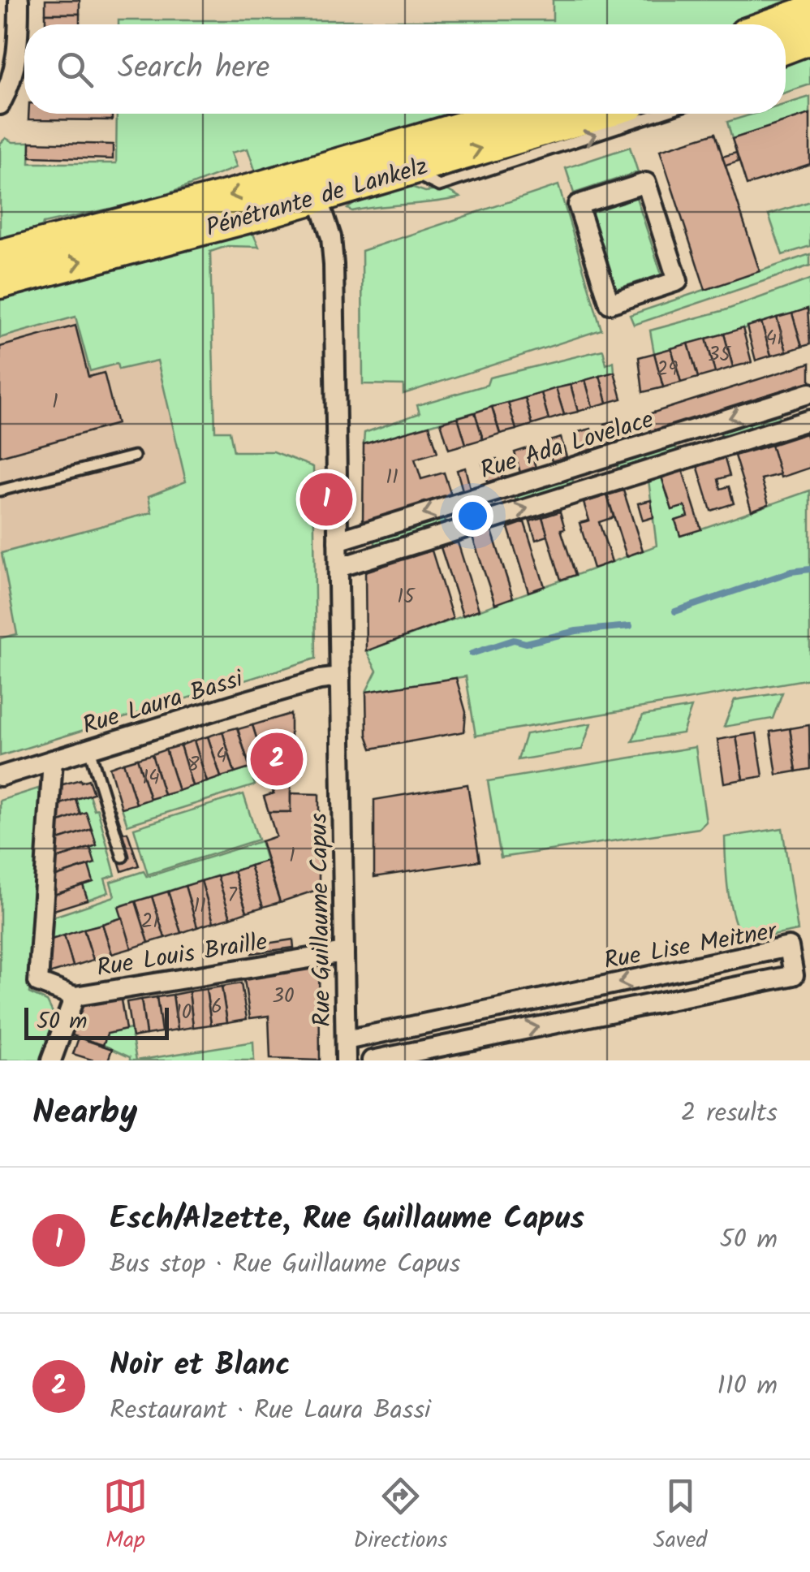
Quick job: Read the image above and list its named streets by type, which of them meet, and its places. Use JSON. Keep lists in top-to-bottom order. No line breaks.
{"streets":{"main road":["Pénétrante de Lankelz"],"street":["Rue Ada Lovelace","Rue Laura Bassi","Rue Guillaume Capus","Rue Lise Meitner","Rue Louis Braille"]},"crossings":[["Pénétrante de Lankelz","Rue Guillaume Capus"],["Rue Ada Lovelace","Rue Guillaume Capus"],["Rue Laura Bassi","Rue Guillaume Capus"],["Rue Guillaume Capus","Rue Lise Meitner"],["Rue Guillaume Capus","Rue Louis Braille"]],"house_numbers":["41","35","29","1","11","15","4","8","14","1","7","11","21","30","6","10"],"scale_bar":"50 m","page":{"search":"Search here","pins":["1","2"],"scale":"50 m","heading":["Nearby","2 results"],"list":[{"mark":"1","name":"Esch/Alzette, Rue Guillaume Capus","note":"Bus stop · Rue Guillaume Capus","value":"50 m"},{"mark":"2","name":"Noir et Blanc","note":"Restaurant · Rue Laura Bassi","value":"110 m"}],"nav":["Map","Directions","Saved"]}}
